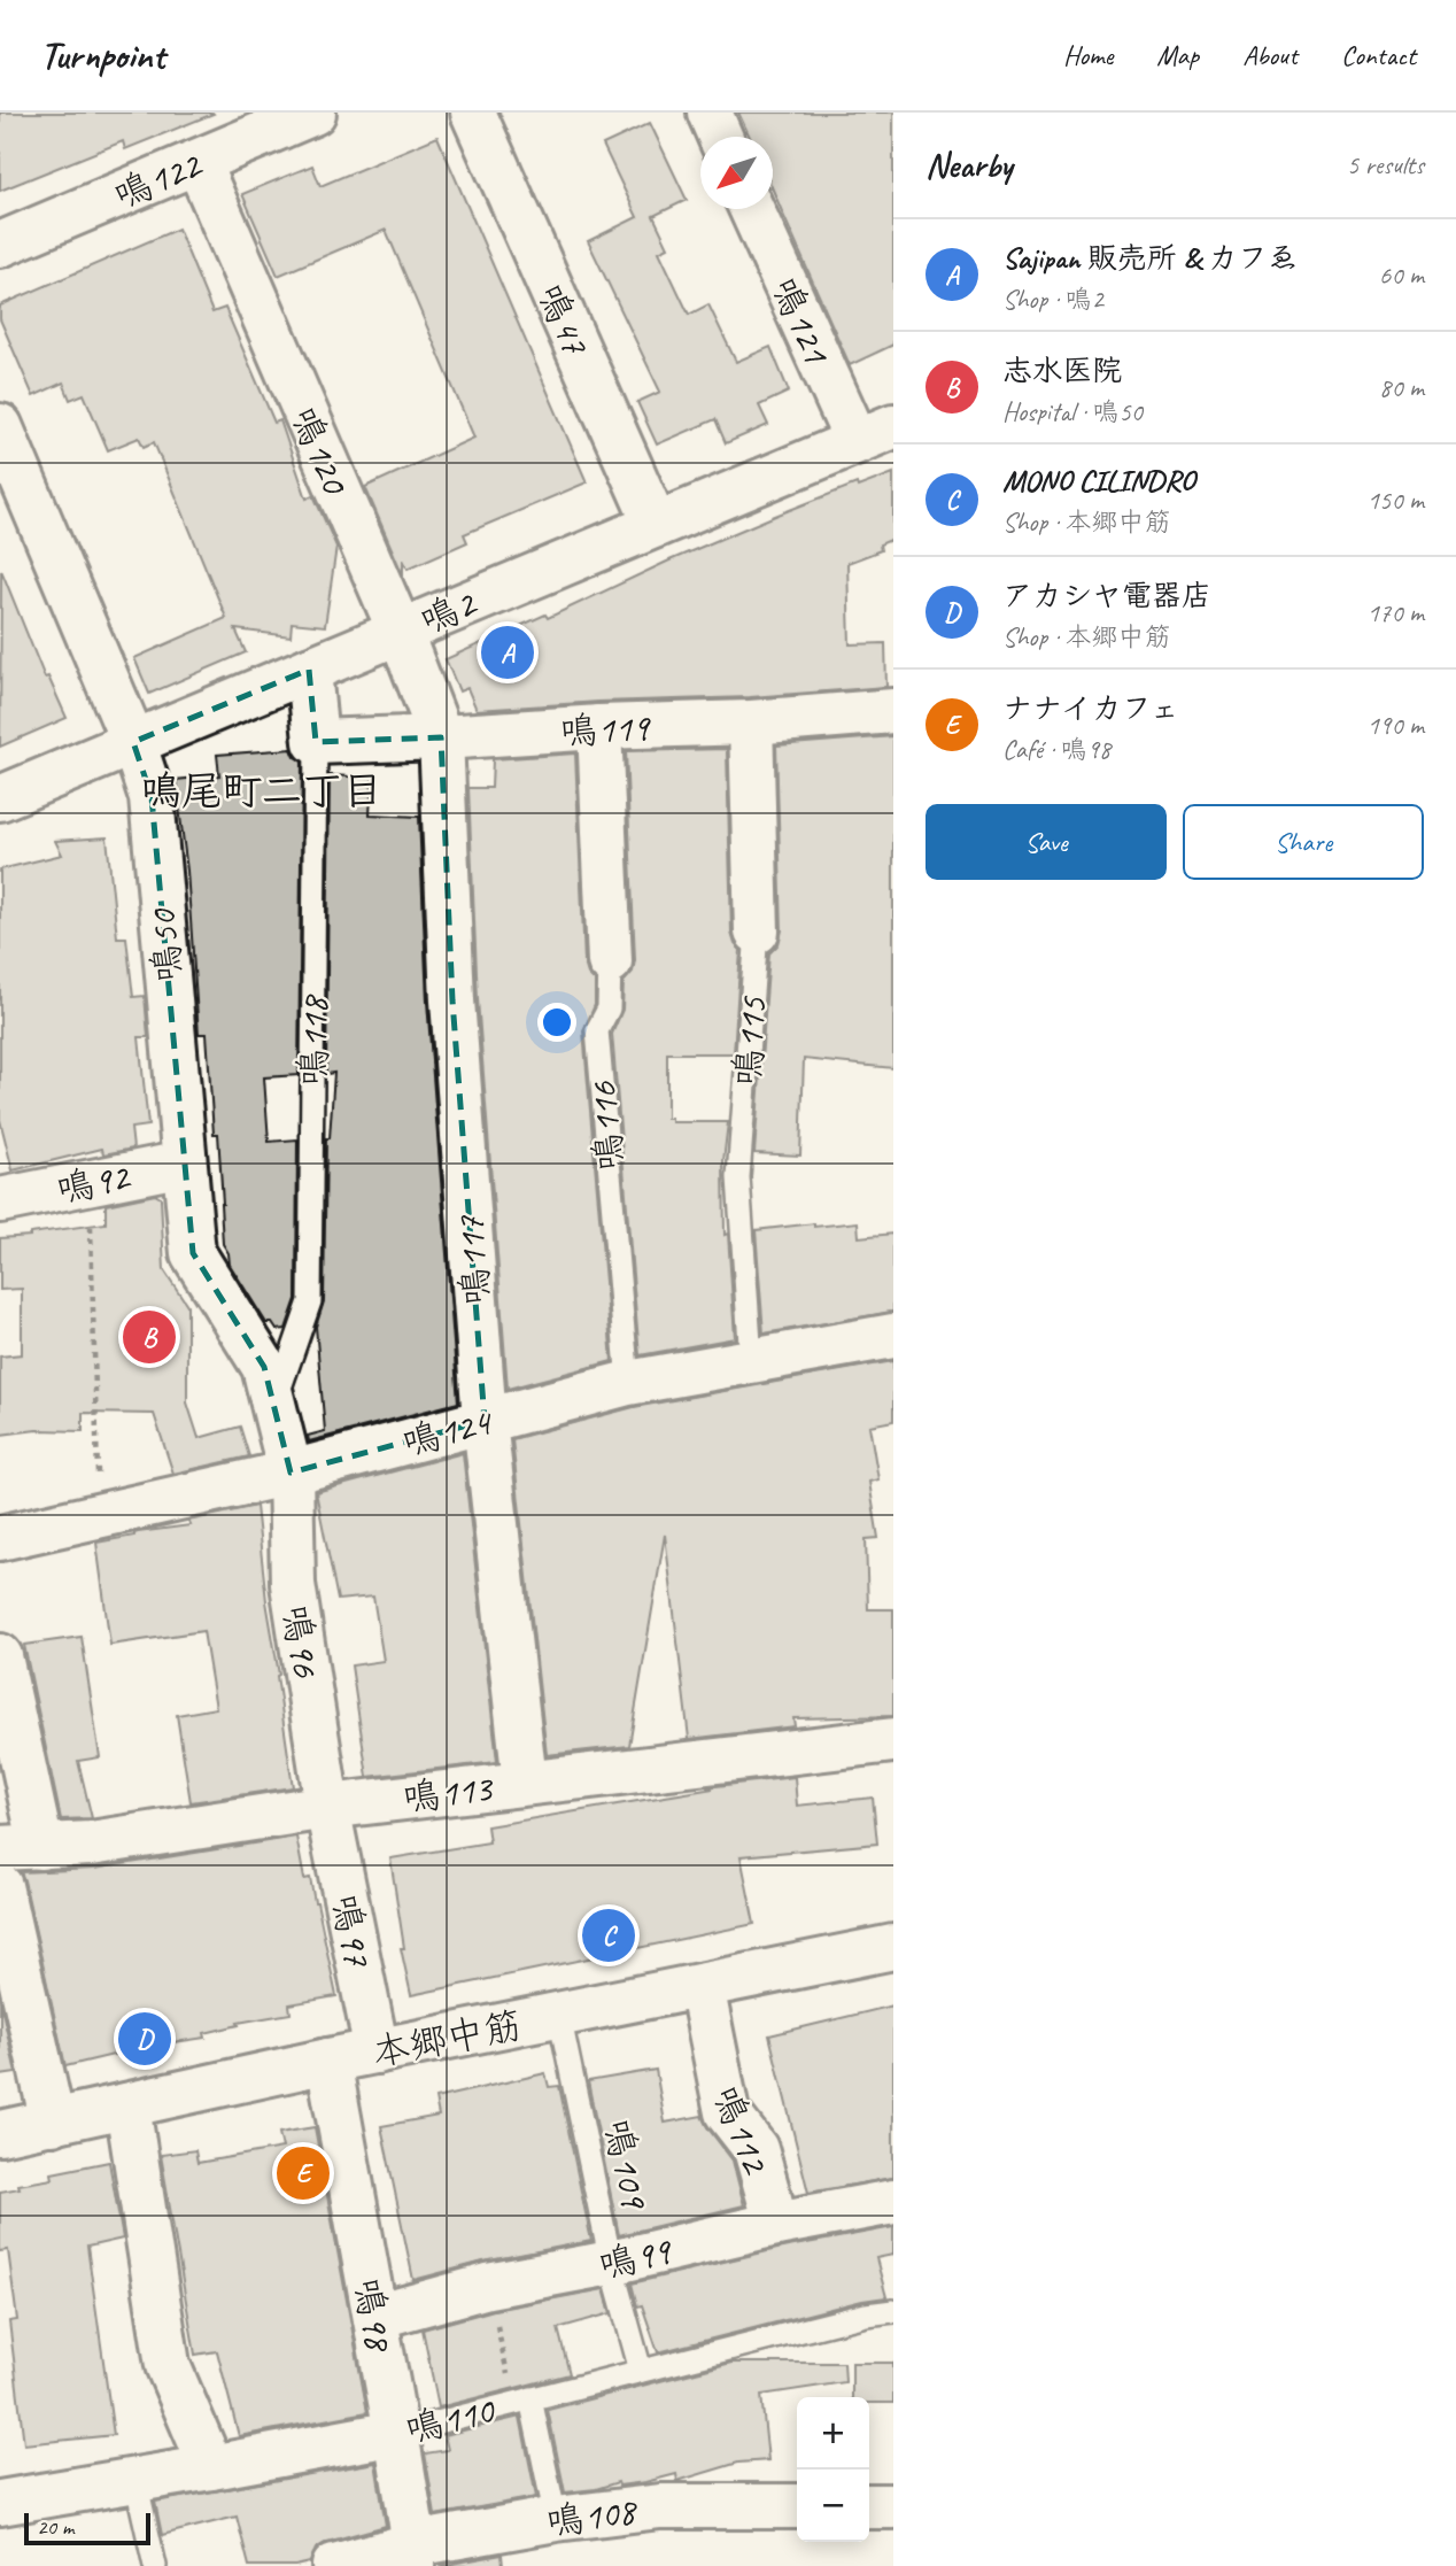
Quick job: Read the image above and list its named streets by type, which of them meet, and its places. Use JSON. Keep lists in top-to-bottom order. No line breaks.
{"streets":{"street":["鳴122","鳴47","鳴121","鳴120","鳴2","鳴119","鳴50","鳴118","鳴115","鳴116","鳴92","鳴117","鳴124","鳴96","鳴113","鳴97","本郷中筋","鳴112","鳴99","鳴98","鳴110","鳴108"],"lane":["鳴109"]},"crossings":[["鳴122","鳴120"],["鳴47","鳴2"],["鳴121","鳴2"],["鳴120","鳴2"],["鳴120","鳴119"],["鳴120","鳴117"],["鳴2","鳴50"],["鳴2","鳴118"],["鳴119","鳴118"],["鳴119","鳴115"],["鳴119","鳴116"],["鳴119","鳴117"],["鳴50","鳴118"],["鳴50","鳴92"],["鳴50","鳴124"],["鳴50","鳴96"],["鳴115","鳴124"],["鳴116","鳴124"],["鳴117","鳴124"],["鳴117","鳴113"],["鳴124","鳴96"],["鳴96","鳴113"],["鳴96","鳴97"],["鳴113","鳴97"],["鳴97","本郷中筋"],["本郷中筋","鳴112"],["本郷中筋","鳴109"],["本郷中筋","鳴98"],["鳴112","鳴99"],["鳴109","鳴99"],["鳴109","鳴110"],["鳴99","鳴98"],["鳴98","鳴110"],["鳴98","鳴108"]],"districts":["鳴尾町二丁目"],"scale_bar":"20 m","north":"bottom left","page":{"header":"Turnpoint","nav":["Home","Map","About","Contact"],"heading":["Nearby","5 results"],"list":[{"mark":"A","name":"Sajipan 販売所 & カフゑ","note":"Shop · 鳴2","value":"60 m"},{"mark":"B","name":"志水医院","note":"Hospital · 鳴50","value":"80 m"},{"mark":"C","name":"MONO CILINDRO","note":"Shop · 本郷中筋","value":"150 m"},{"mark":"D","name":"アカシヤ電器店","note":"Shop · 本郷中筋","value":"170 m"},{"mark":"E","name":"ナナイカフェ","note":"Café · 鳴98","value":"190 m"}],"pins":["A","B","C","D","E"],"buttons":["Save","Share"],"map_buttons":["+","−"],"scale":"20 m"}}
